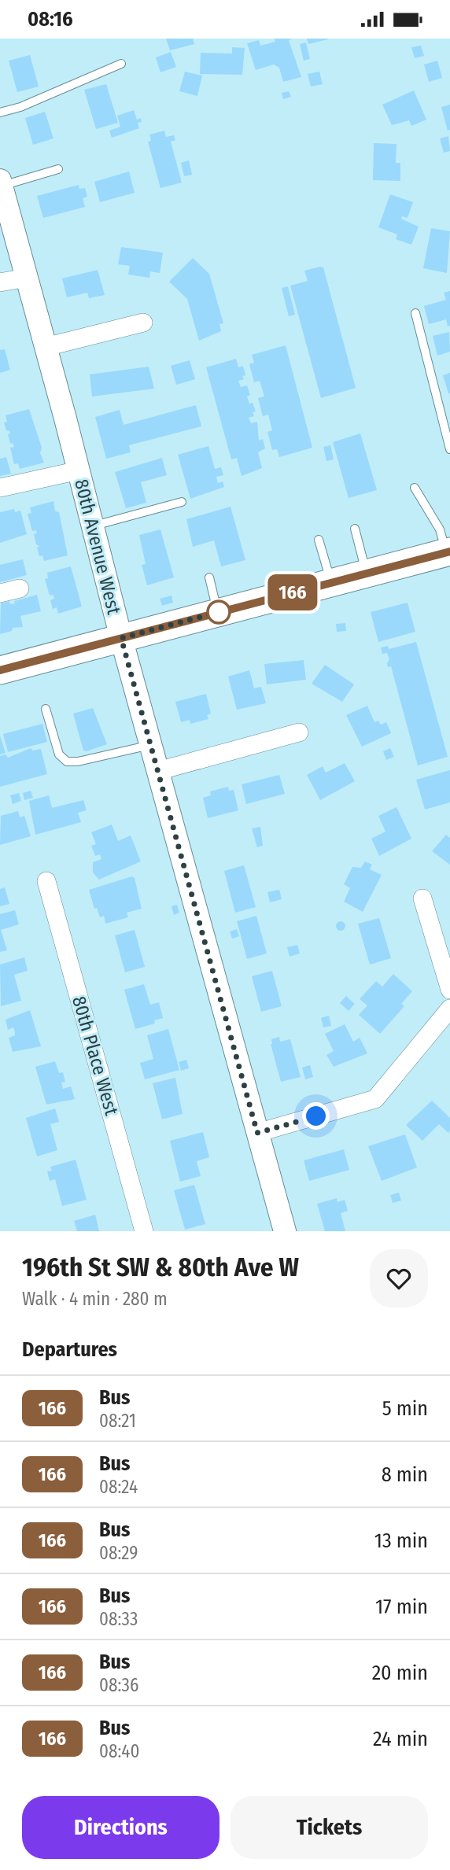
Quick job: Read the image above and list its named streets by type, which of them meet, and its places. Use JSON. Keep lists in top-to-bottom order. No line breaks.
{"streets":{"street":["80th Avenue West","80th Place West"]},"lines":["bus line 166"],"page":{"status":"08:16","on_map":"166","heading":[["196th St SW & 80th Ave W","Walk · 4 min · 280 m"],"Departures"],"list":[{"mark":"166","name":"Bus","note":"08:21","value":"5 min"},{"mark":"166","name":"Bus","note":"08:24","value":"8 min"},{"mark":"166","name":"Bus","note":"08:29","value":"13 min"},{"mark":"166","name":"Bus","note":"08:33","value":"17 min"},{"mark":"166","name":"Bus","note":"08:36","value":"20 min"},{"mark":"166","name":"Bus","note":"08:40","value":"24 min"}],"buttons":["Directions","Tickets"]}}
